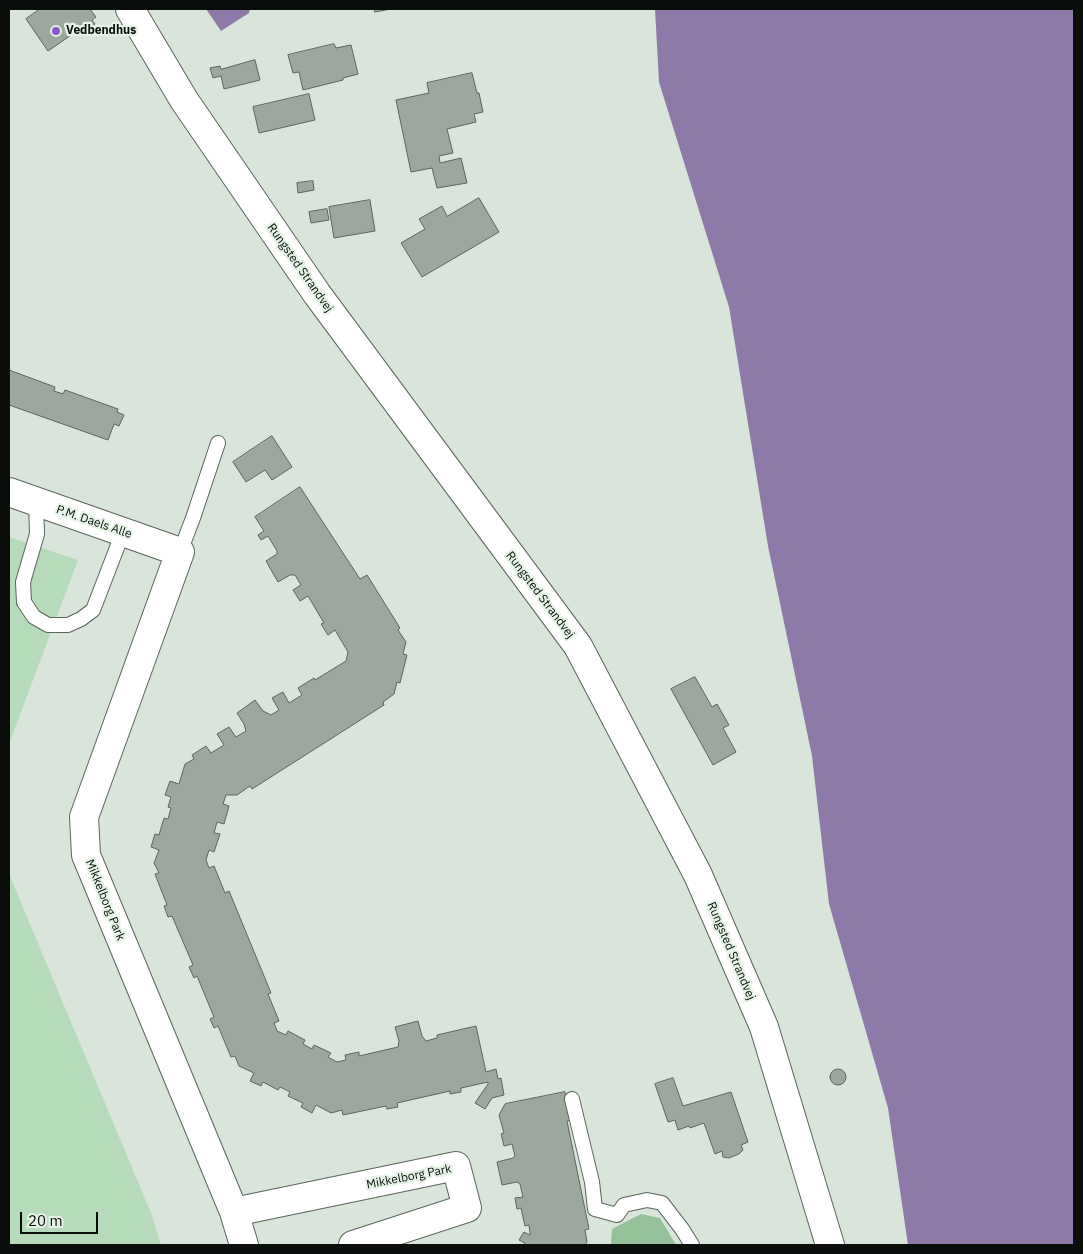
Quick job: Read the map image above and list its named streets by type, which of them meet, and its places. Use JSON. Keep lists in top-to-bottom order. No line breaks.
{"streets":{"main road":["Rungsted Strandvej","P.M. Daels Alle","Mikkelborg Park"]},"crossings":[["P.M. Daels Alle","Mikkelborg Park"]],"places":["Vedbendhus"],"scale_bar":"20 m"}
